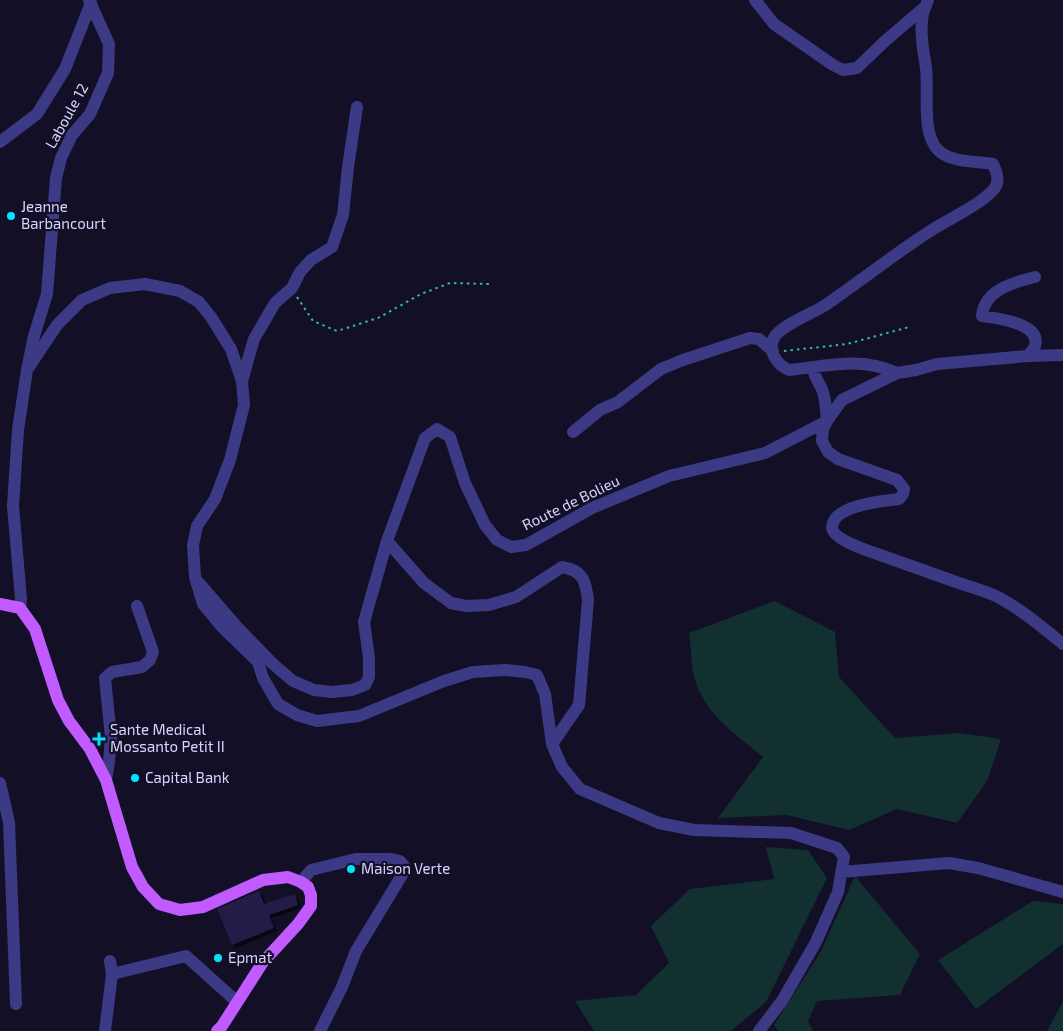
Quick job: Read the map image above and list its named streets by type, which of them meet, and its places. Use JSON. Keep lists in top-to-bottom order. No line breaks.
{"streets":{"street":["Laboule 12","Route de Bolieu"]},"places":{"other":["Jeanne Barbancourt","Capital Bank","Maison Verte","Epmat"],"health":["Sante Medical Mossanto Petit II"]}}
